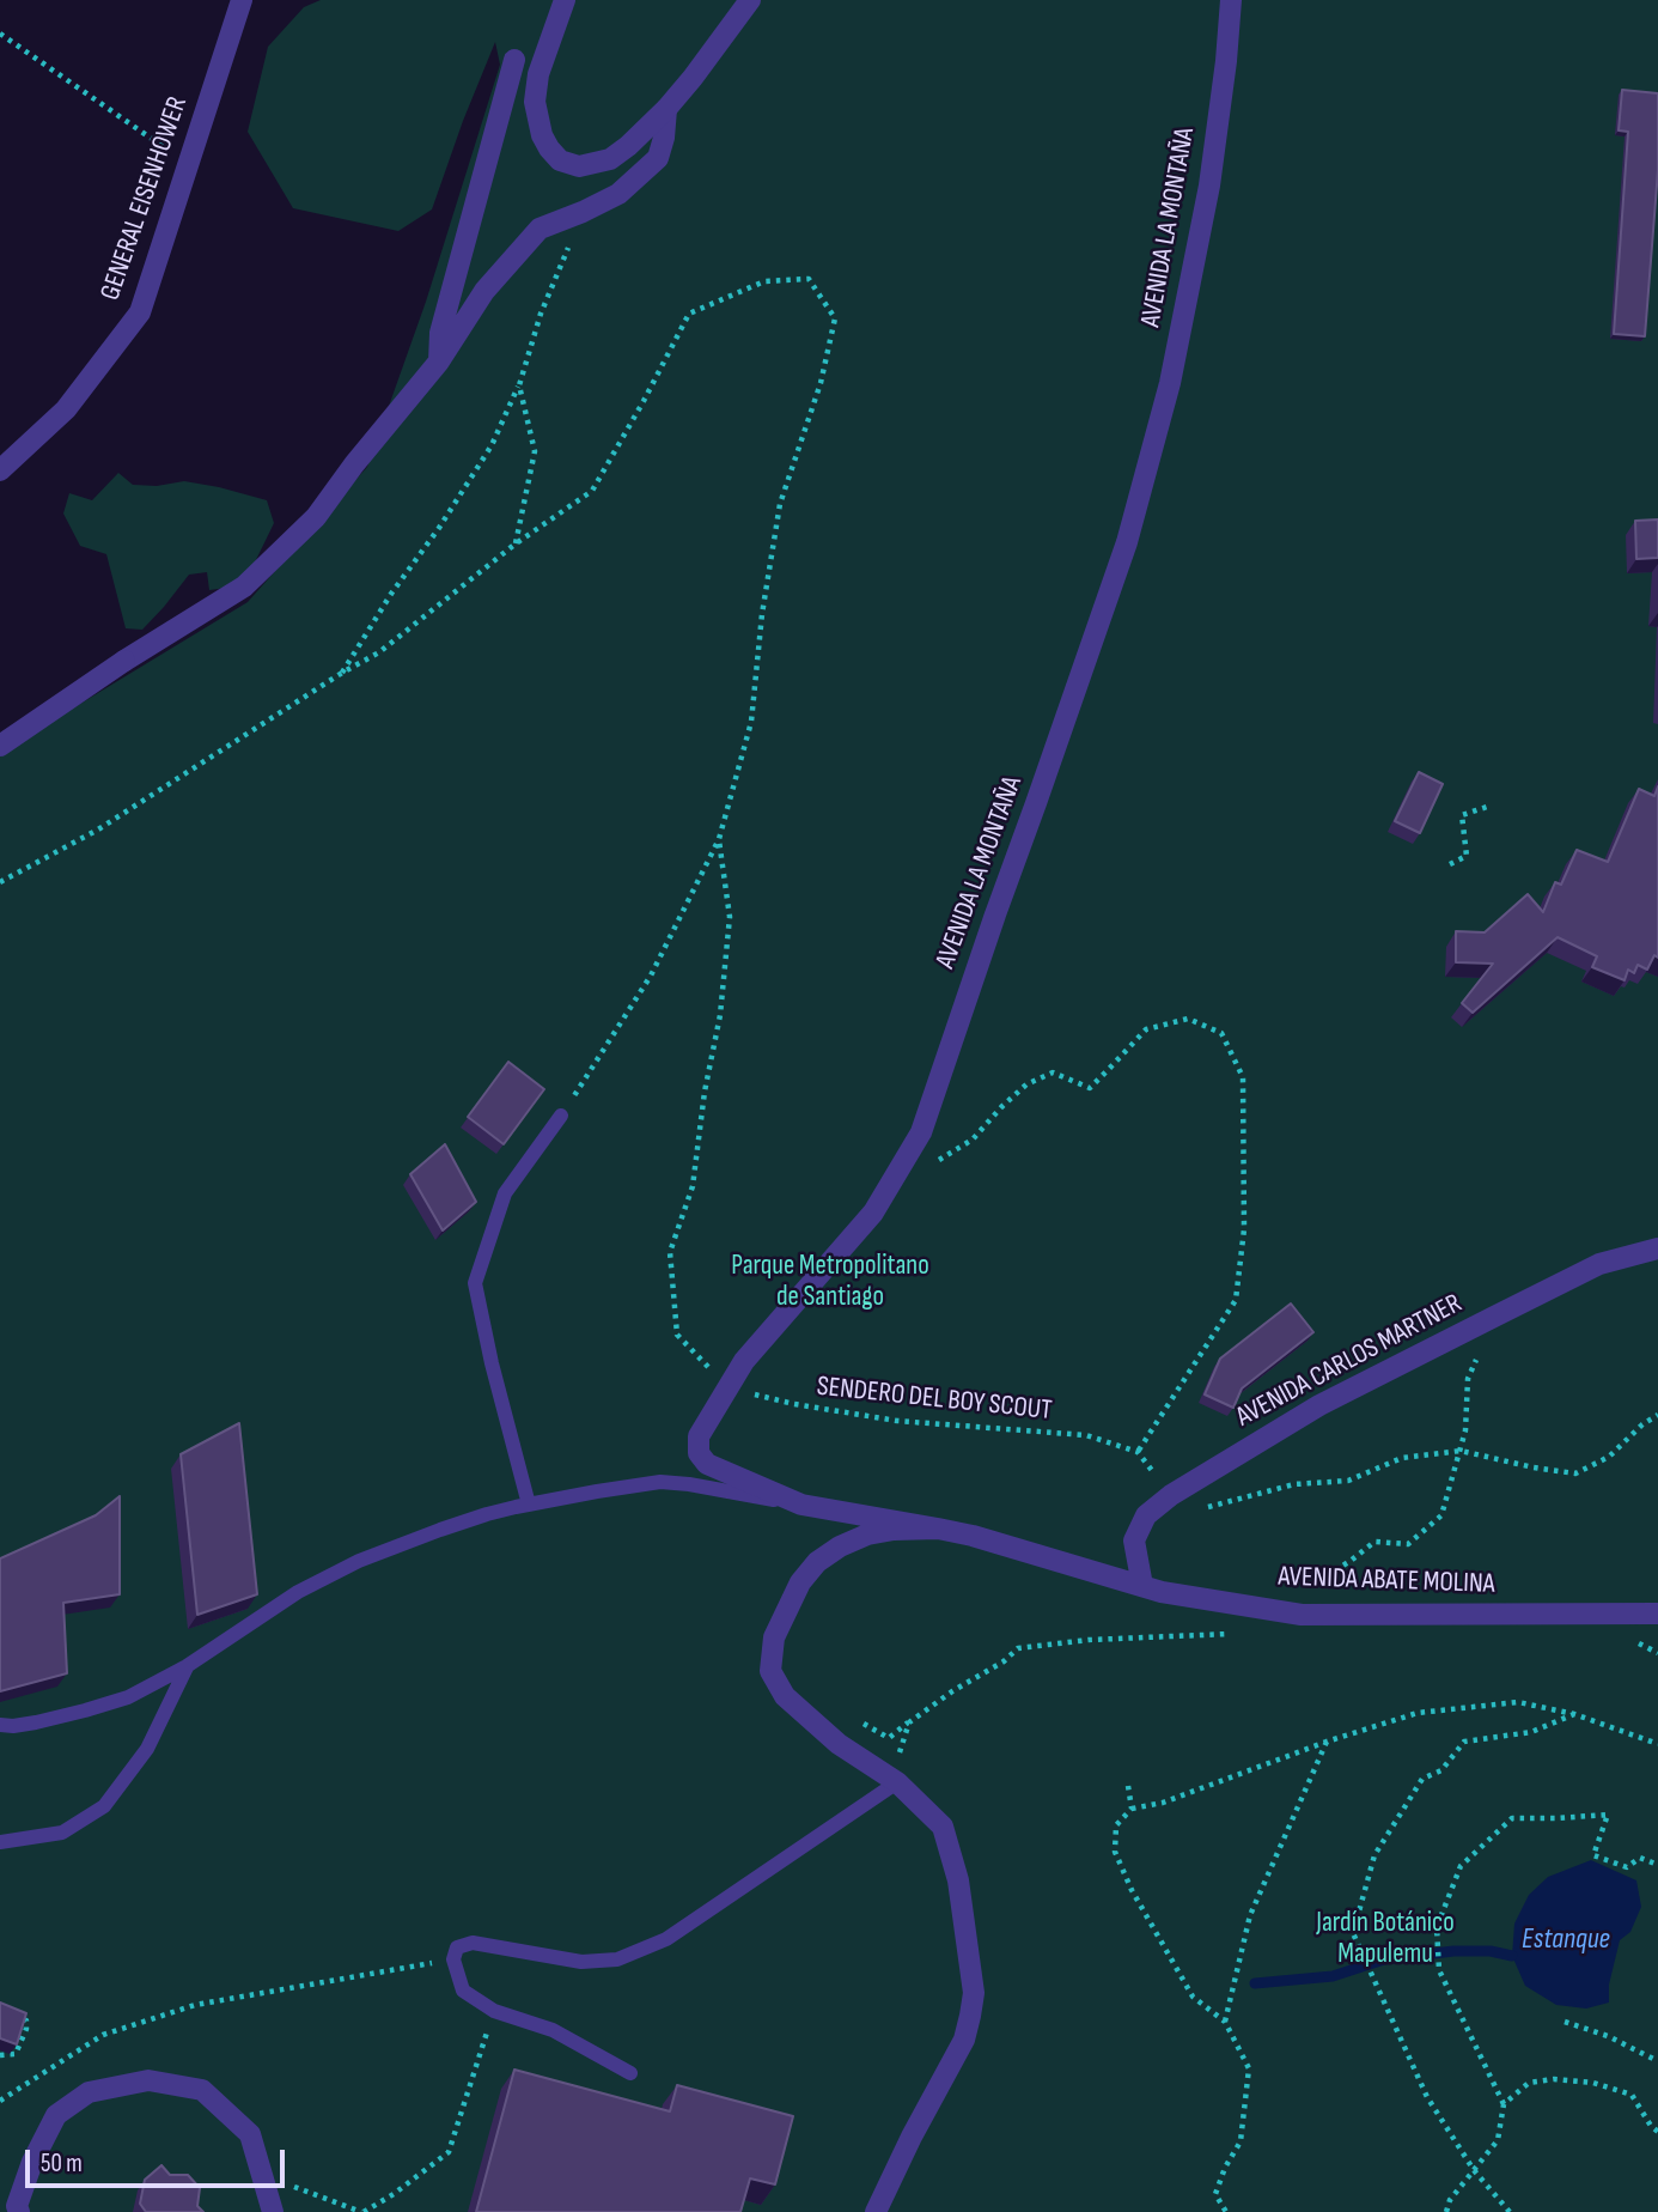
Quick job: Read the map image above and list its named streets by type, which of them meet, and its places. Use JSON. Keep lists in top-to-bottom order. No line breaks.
{"streets":{"street":["GENERAL EISENHOWER","AVENIDA LA MONTAÑA","AVENIDA CARLOS MARTNER","AVENIDA ABATE MOLINA"],"path":["SENDERO DEL BOY SCOUT"]},"crossings":[["AVENIDA LA MONTAÑA","SENDERO DEL BOY SCOUT"],["AVENIDA LA MONTAÑA","AVENIDA ABATE MOLINA"],["AVENIDA CARLOS MARTNER","AVENIDA ABATE MOLINA"]],"water":["Estanque"],"parks":["Parque Metropolitano de Santiago","Jardín Botánico Mapulemu"],"scale_bar":"50 m"}
